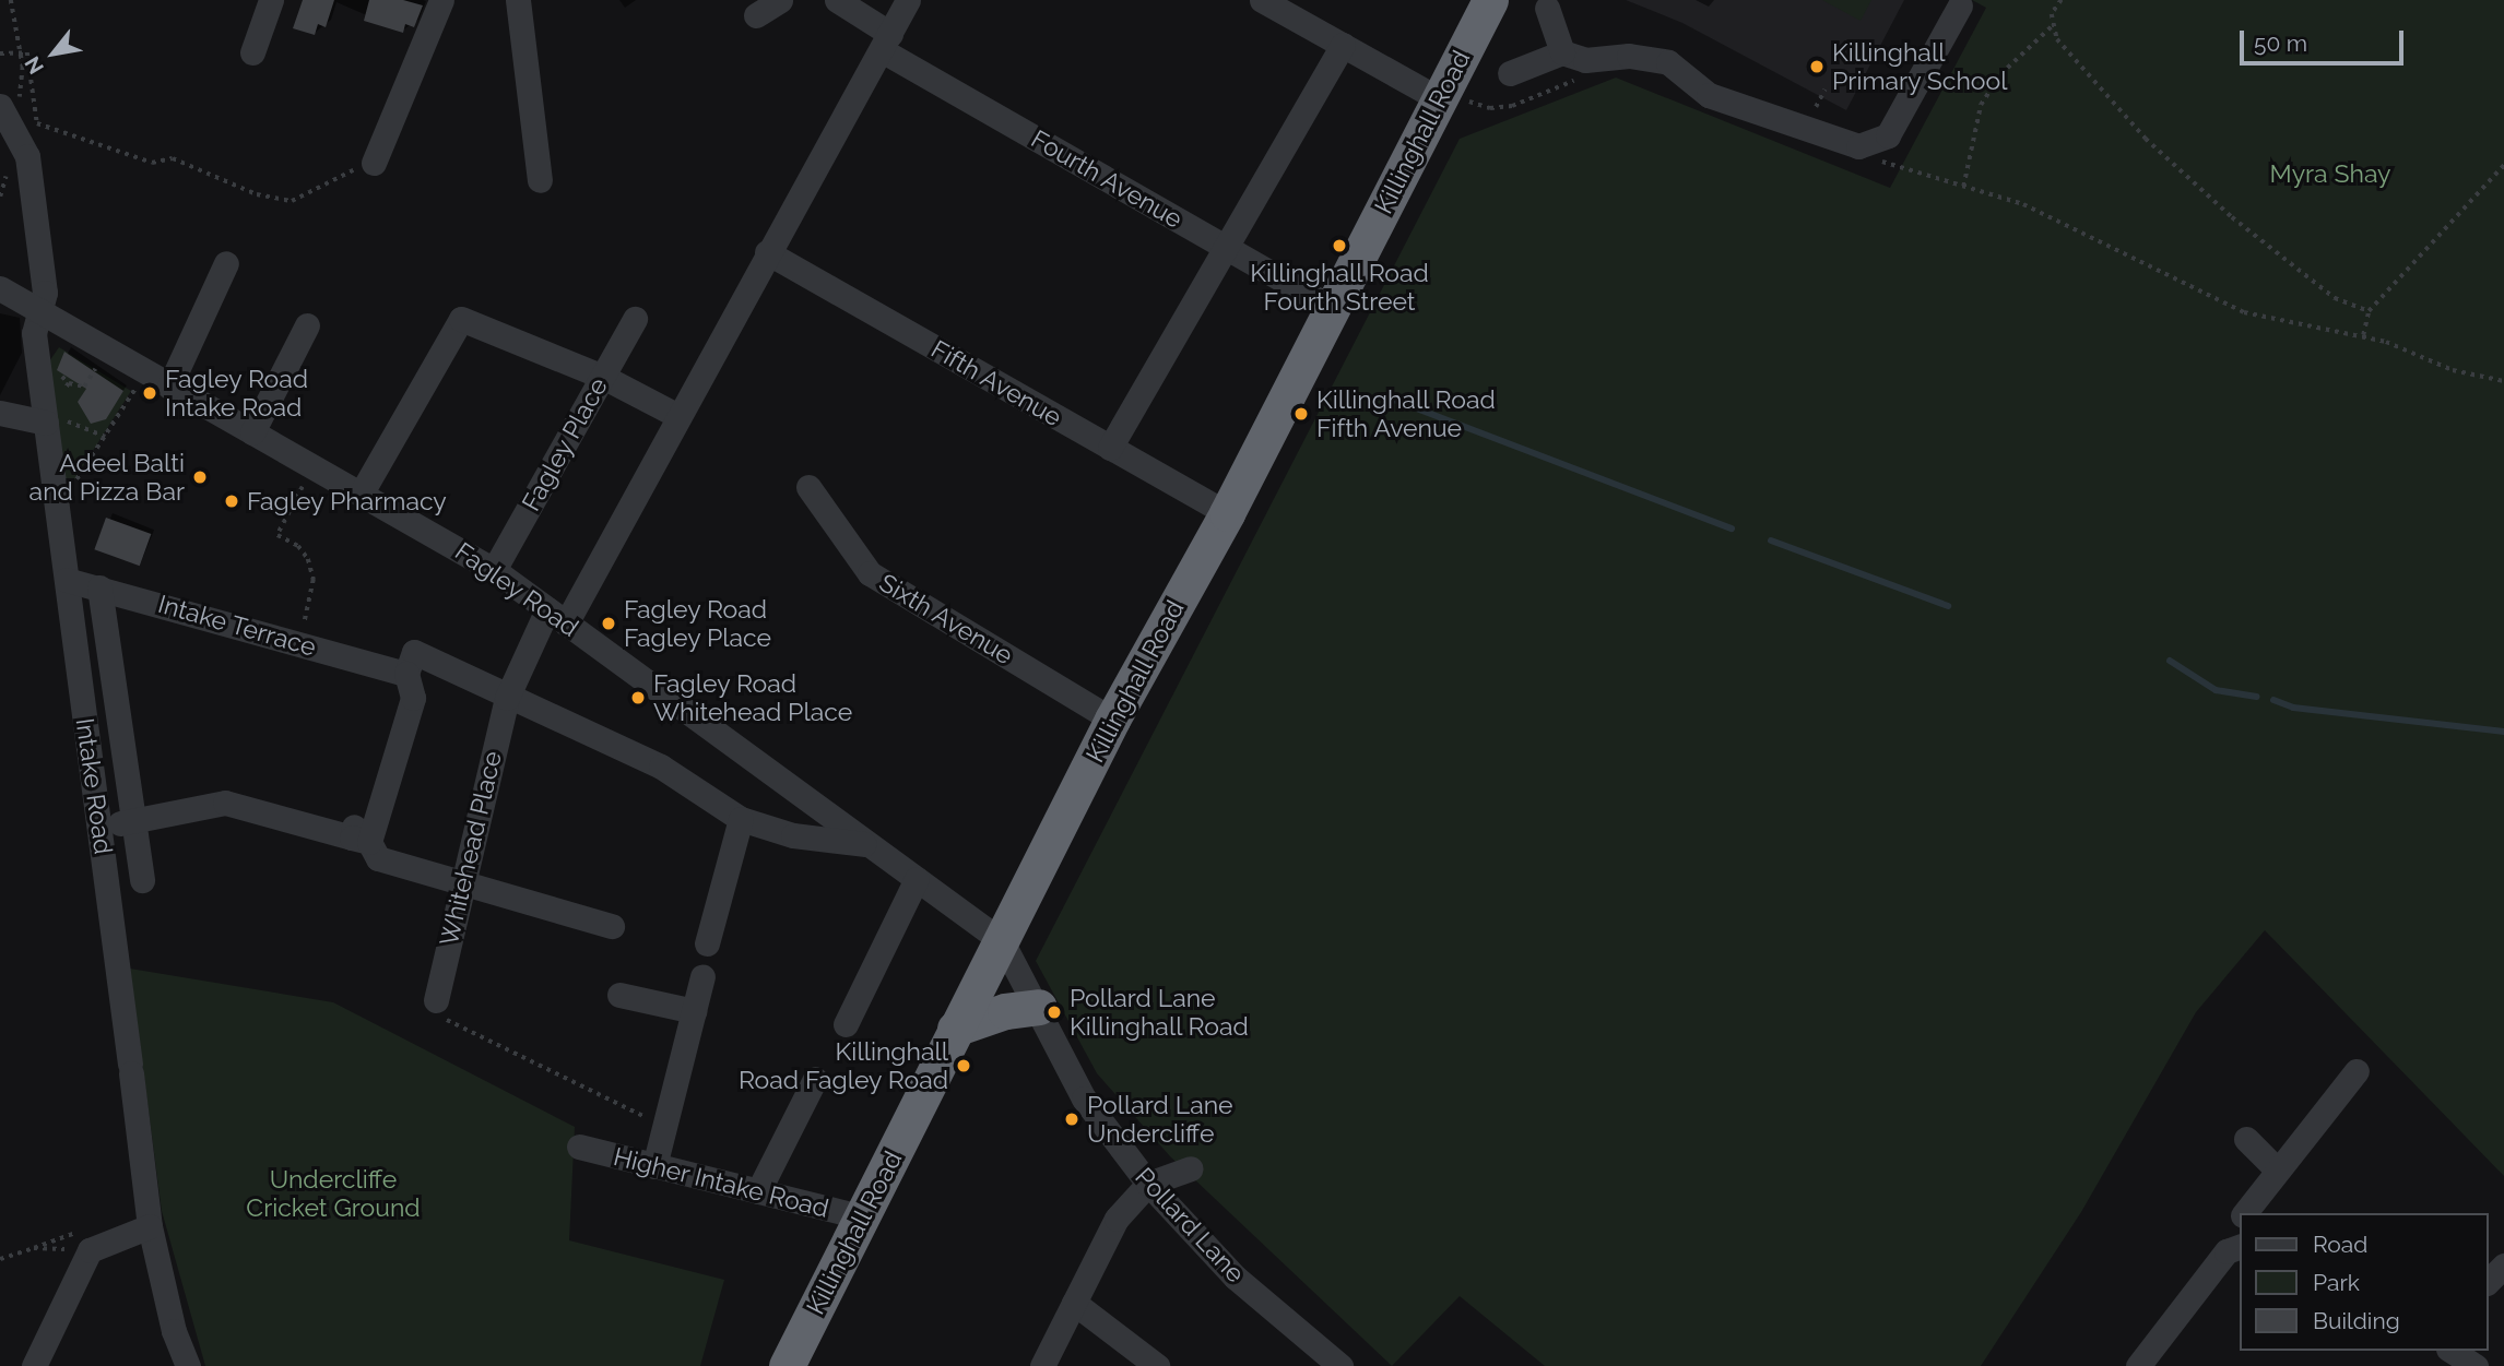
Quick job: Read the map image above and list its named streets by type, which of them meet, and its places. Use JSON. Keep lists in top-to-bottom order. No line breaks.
{"streets":{"highway":["Killinghall Road"],"street":["Fourth Avenue","Fifth Avenue","Fagley Place","Fagley Road","Sixth Avenue","Intake Terrace","Intake Road","Whitehead Place","Higher Intake Road","Pollard Lane"]},"crossings":[["Killinghall Road","Fourth Avenue"],["Killinghall Road","Fifth Avenue"],["Killinghall Road","Fagley Road"],["Killinghall Road","Sixth Avenue"],["Killinghall Road","Higher Intake Road"],["Killinghall Road","Pollard Lane"],["Fourth Avenue","Whitehead Place"],["Fifth Avenue","Whitehead Place"],["Fagley Place","Fagley Road"],["Fagley Road","Intake Road"],["Fagley Road","Whitehead Place"],["Fagley Road","Pollard Lane"],["Intake Terrace","Intake Road"]],"parks":["Myra Shay","Undercliffe Cricket Ground"],"places":["Killinghall Primary School","Killinghall Road Fourth Street","Fagley Road Intake Road","Killinghall Road Fifth Avenue","Adeel Balti and Pizza Bar","Fagley Pharmacy","Fagley Road Fagley Place","Fagley Road Whitehead Place","Pollard Lane Killinghall Road","Killinghall Road Fagley Road","Pollard Lane Undercliffe"],"legend":["Road","Park","Building"],"scale_bar":"50 m","north":"bottom left"}
